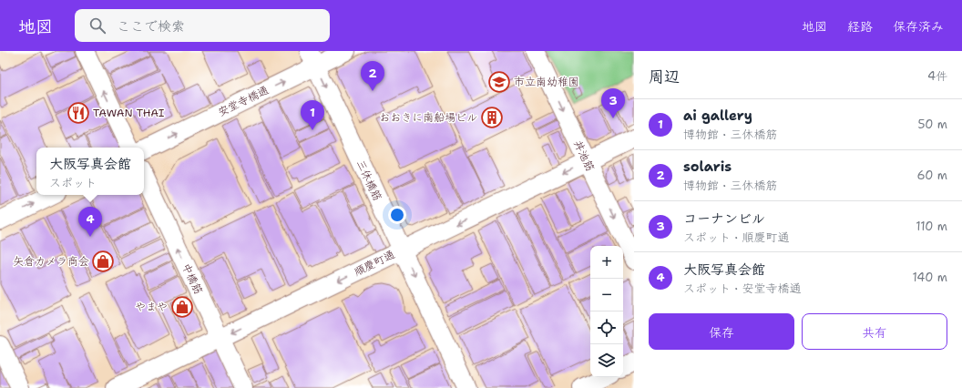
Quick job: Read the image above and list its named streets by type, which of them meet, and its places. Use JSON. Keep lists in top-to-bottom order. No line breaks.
{"streets":{"street":["安堂寺橋通","丼池筋","三休橋筋","順慶町通","中橋筋"]},"crossings":[["安堂寺橋通","三休橋筋"],["丼池筋","順慶町通"],["三休橋筋","順慶町通"],["順慶町通","中橋筋"]],"one_way":["安堂寺橋通","丼池筋","三休橋筋","順慶町通","中橋筋"],"places":{"school or university":["市立南幼稚園"],"restaurant":["TAWAN THAI"],"building":["おおきに南船場ビル"],"shop":["矢倉カメラ商会","やまや"]},"page":{"header":"地図","search":"ここで検索","nav":["地図","経路","保存済み"],"heading":["周辺","4件"],"pins":["2","3","1","4"],"list":[{"mark":"1","name":"ai gallery","note":"博物館 · 三休橋筋","value":"50 m"},{"mark":"2","name":"solaris","note":"博物館 · 三休橋筋","value":"60 m"},{"mark":"3","name":"コーナンビル","note":"スポット · 順慶町通","value":"110 m"},{"mark":"4","name":"大阪写真会館","note":"スポット · 安堂寺橋通","value":"140 m"}],"popup":["大阪写真会館","スポット"],"map_buttons":["+","−"],"buttons":["保存","共有"]}}
